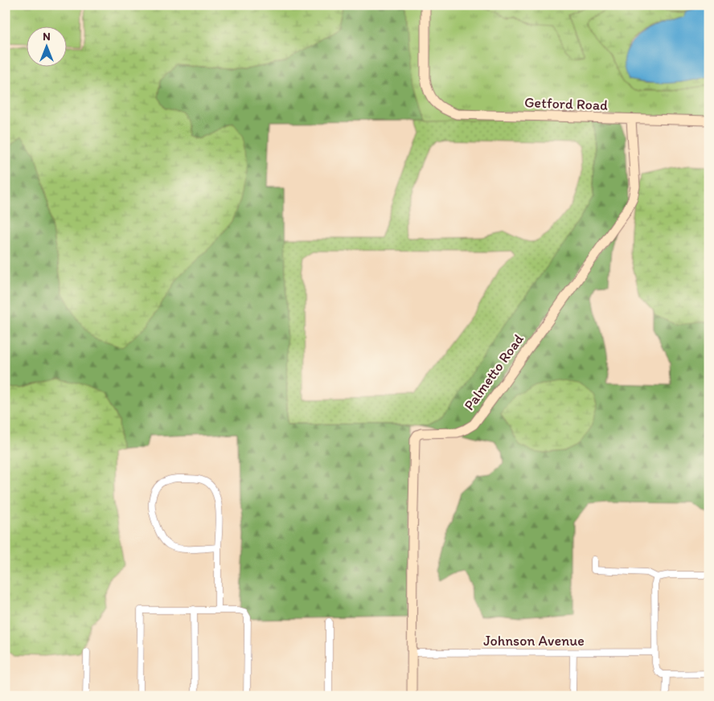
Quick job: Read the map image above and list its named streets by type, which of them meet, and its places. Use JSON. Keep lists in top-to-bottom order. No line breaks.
{"streets":{"street":["Getford Road","Palmetto Road","Johnson Avenue"]},"crossings":[["Getford Road","Palmetto Road"],["Palmetto Road","Johnson Avenue"]],"north":"top"}
